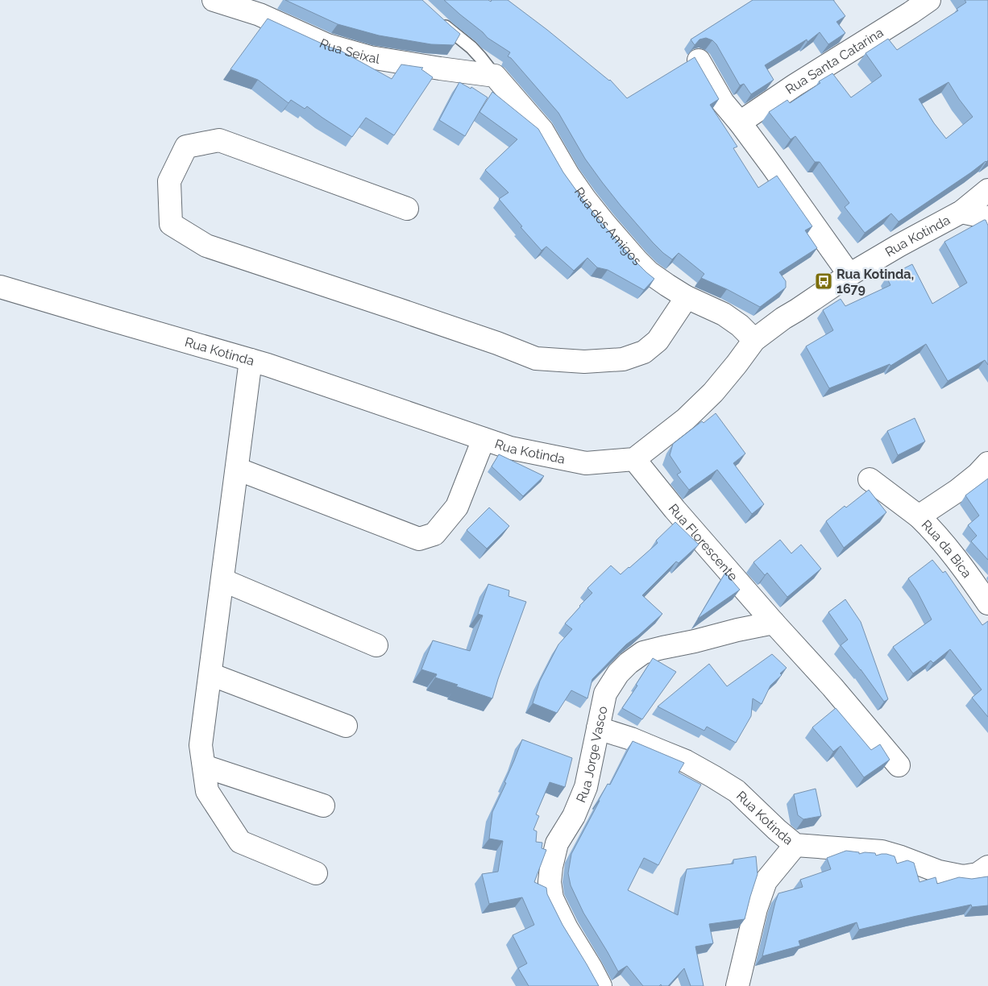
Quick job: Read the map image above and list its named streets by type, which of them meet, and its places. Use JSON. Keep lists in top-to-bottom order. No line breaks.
{"streets":{"street":["Rua Seixal","Rua Santa Catarina","Rua dos Amigos","Rua Kotinda","Rua Florescente","Rua da Bica","Rua Jorge Vasco"]},"crossings":[["Rua Seixal","Rua dos Amigos"],["Rua dos Amigos","Rua Kotinda"],["Rua Kotinda","Rua Florescente"],["Rua Kotinda","Rua Jorge Vasco"],["Rua Florescente","Rua Jorge Vasco"]],"places":{"bus stop":["Rua Kotinda, 1679"]}}
